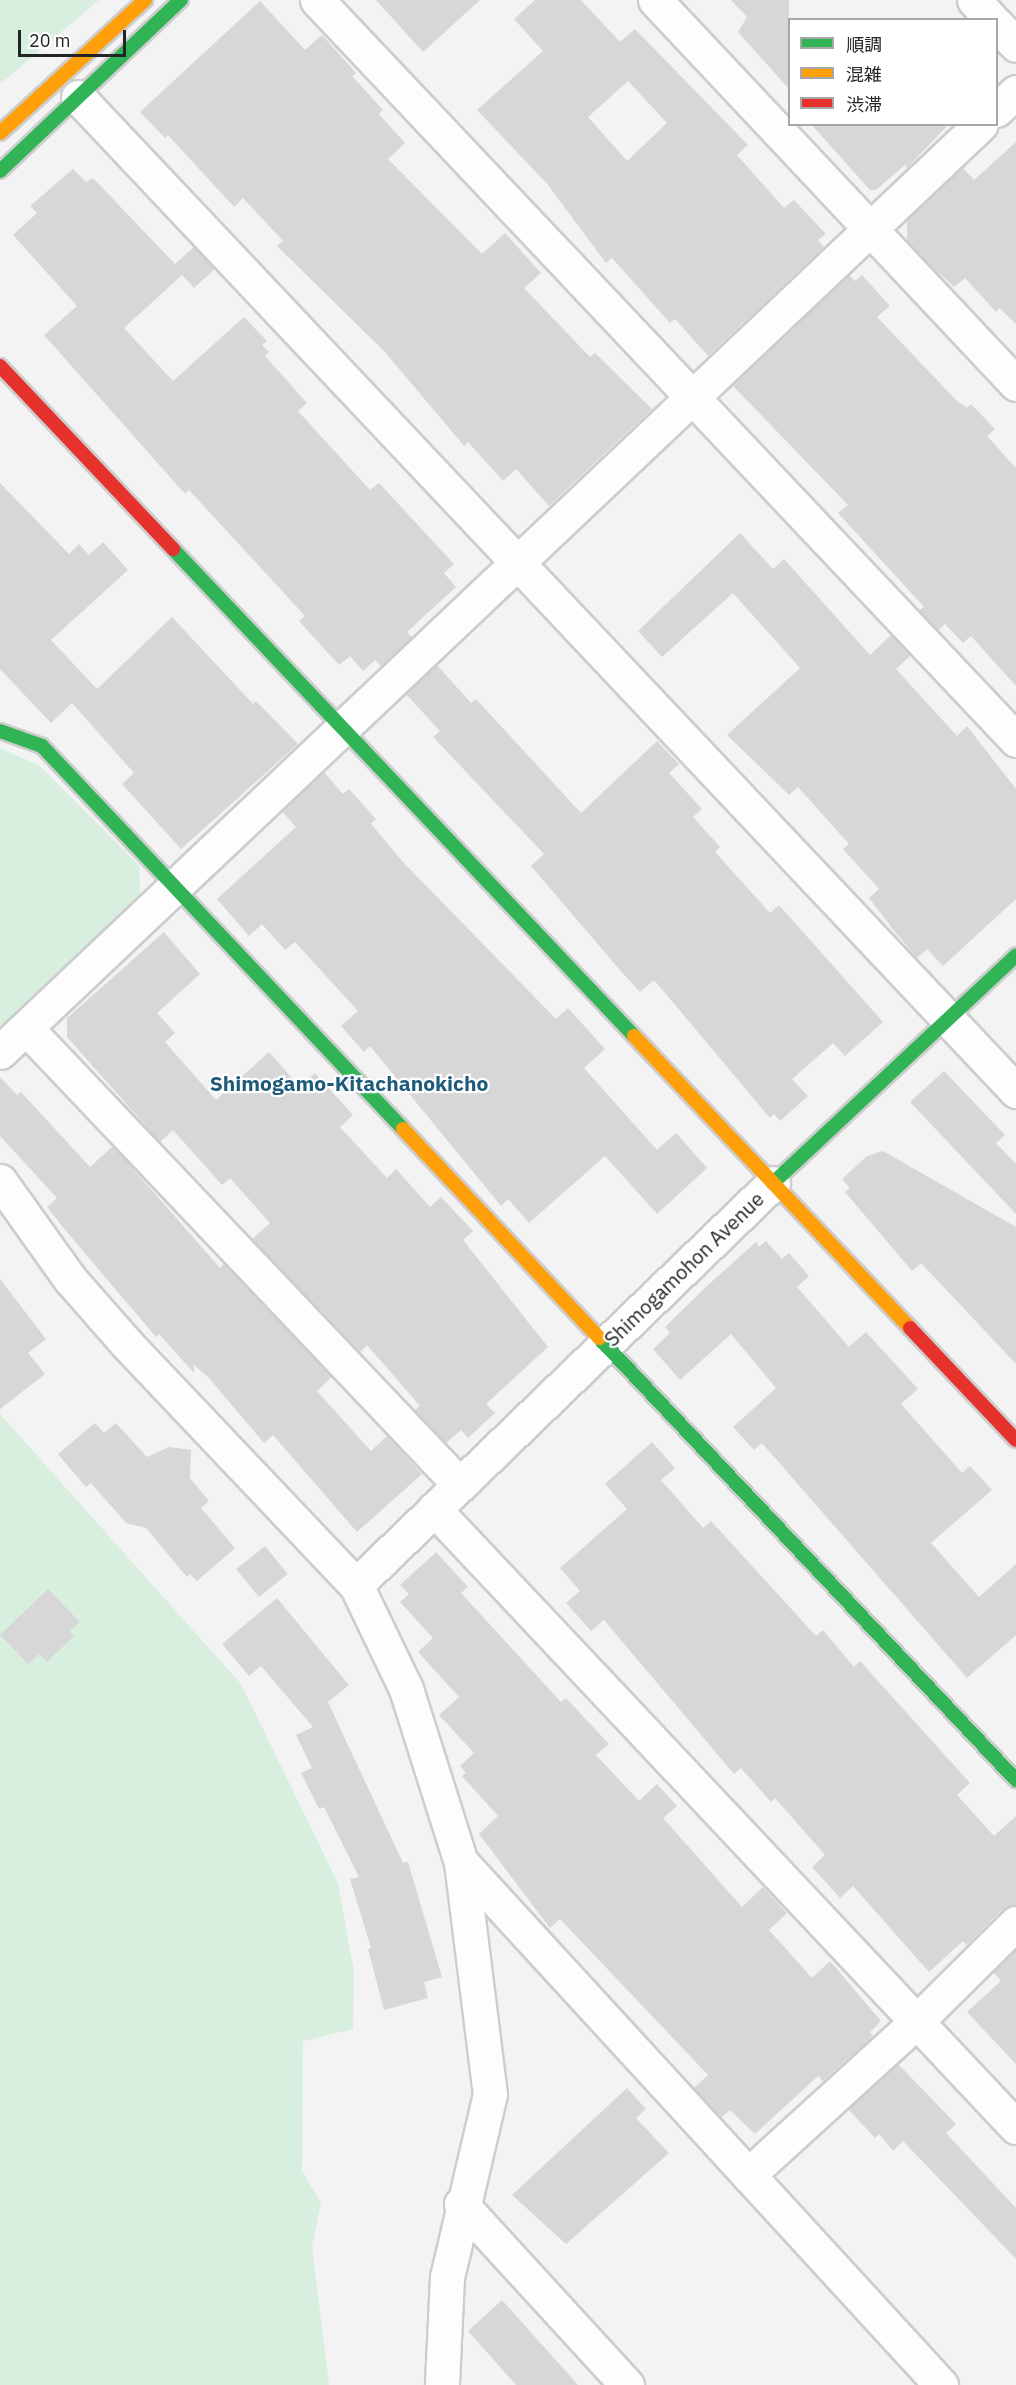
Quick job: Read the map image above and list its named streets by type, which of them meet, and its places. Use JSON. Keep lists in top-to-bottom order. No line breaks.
{"streets":{"street":["Shimogamohon Avenue"]},"districts":["Shimogamo-Kitachanokicho"],"legend":["順調","混雑","渋滞"],"scale_bar":"20 m"}
